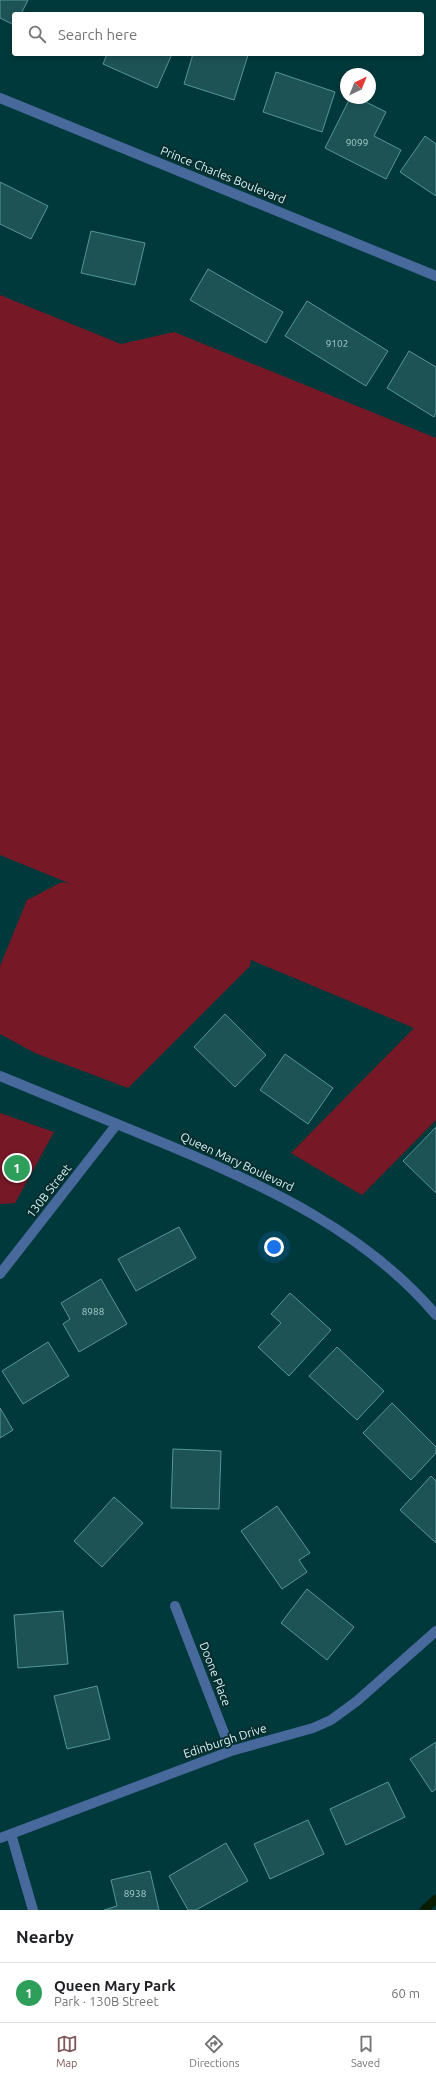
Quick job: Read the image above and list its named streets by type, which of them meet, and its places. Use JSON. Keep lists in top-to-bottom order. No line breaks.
{"streets":{"street":["Prince Charles Boulevard","Queen Mary Boulevard","130B Street","Doone Place","Edinburgh Drive"]},"crossings":[["Queen Mary Boulevard","130B Street"],["Doone Place","Edinburgh Drive"]],"house_numbers":["9099","9102","8988","8938"],"north":"top right","page":{"search":"Search here","pins":"1","heading":"Nearby","list":[{"mark":"1","name":"Queen Mary Park","note":"Park · 130B Street","value":"60 m"}],"nav":["Map","Directions","Saved"]}}
